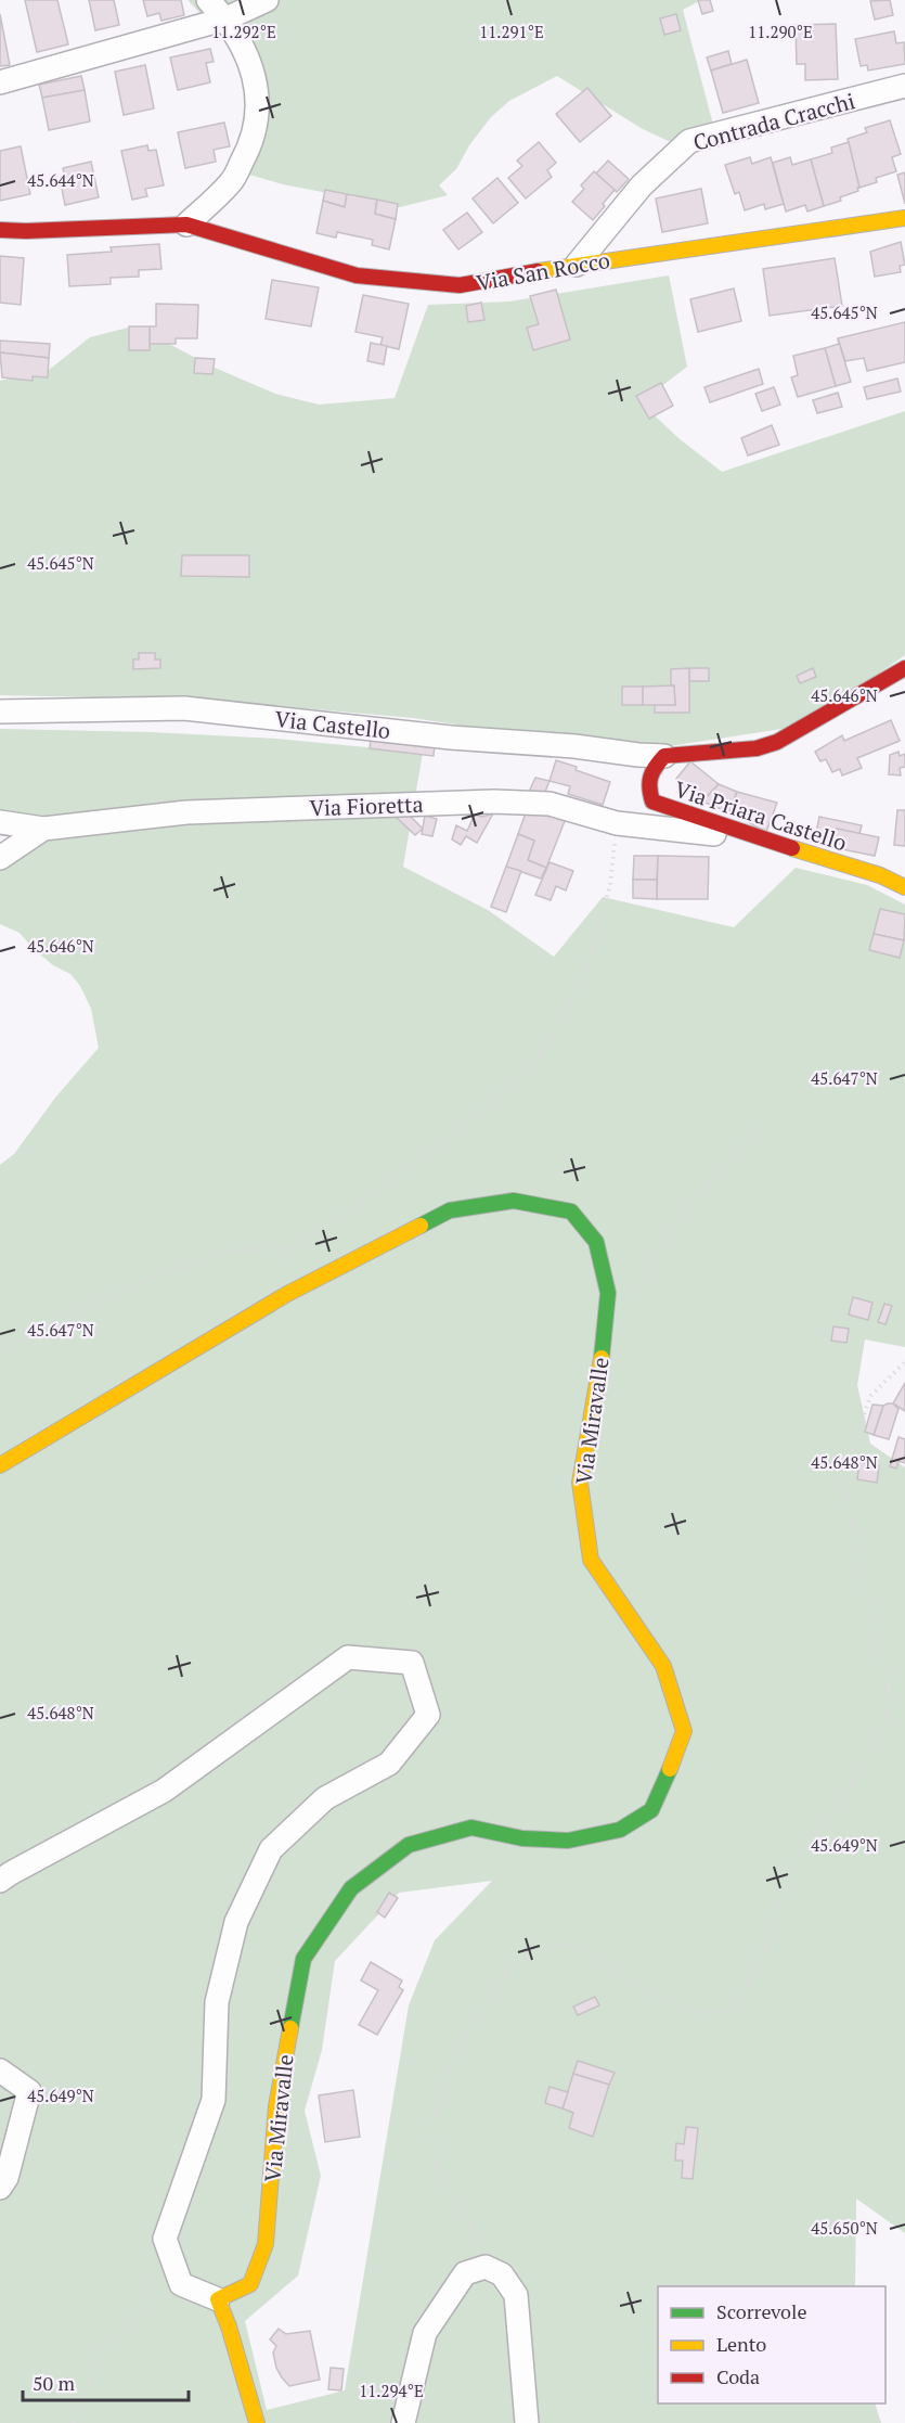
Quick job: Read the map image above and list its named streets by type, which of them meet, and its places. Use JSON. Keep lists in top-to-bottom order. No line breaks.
{"streets":{"street":["Contrada Cracchi","Via San Rocco","Via Castello","Via Fioretta","Via Priara Castello","Via Miravalle"]},"crossings":[["Contrada Cracchi","Via San Rocco"],["Via Castello","Via Priara Castello"],["Via Fioretta","Via Priara Castello"]],"legend":["Scorrevole","Lento","Coda"],"scale_bar":"50 m","coordinates":["11.292°E","11.291°E","11.290°E","45.644°N","45.645°N","45.646°N","45.647°N","45.648°N","45.649°N","45.650°N","11.294°E"]}
